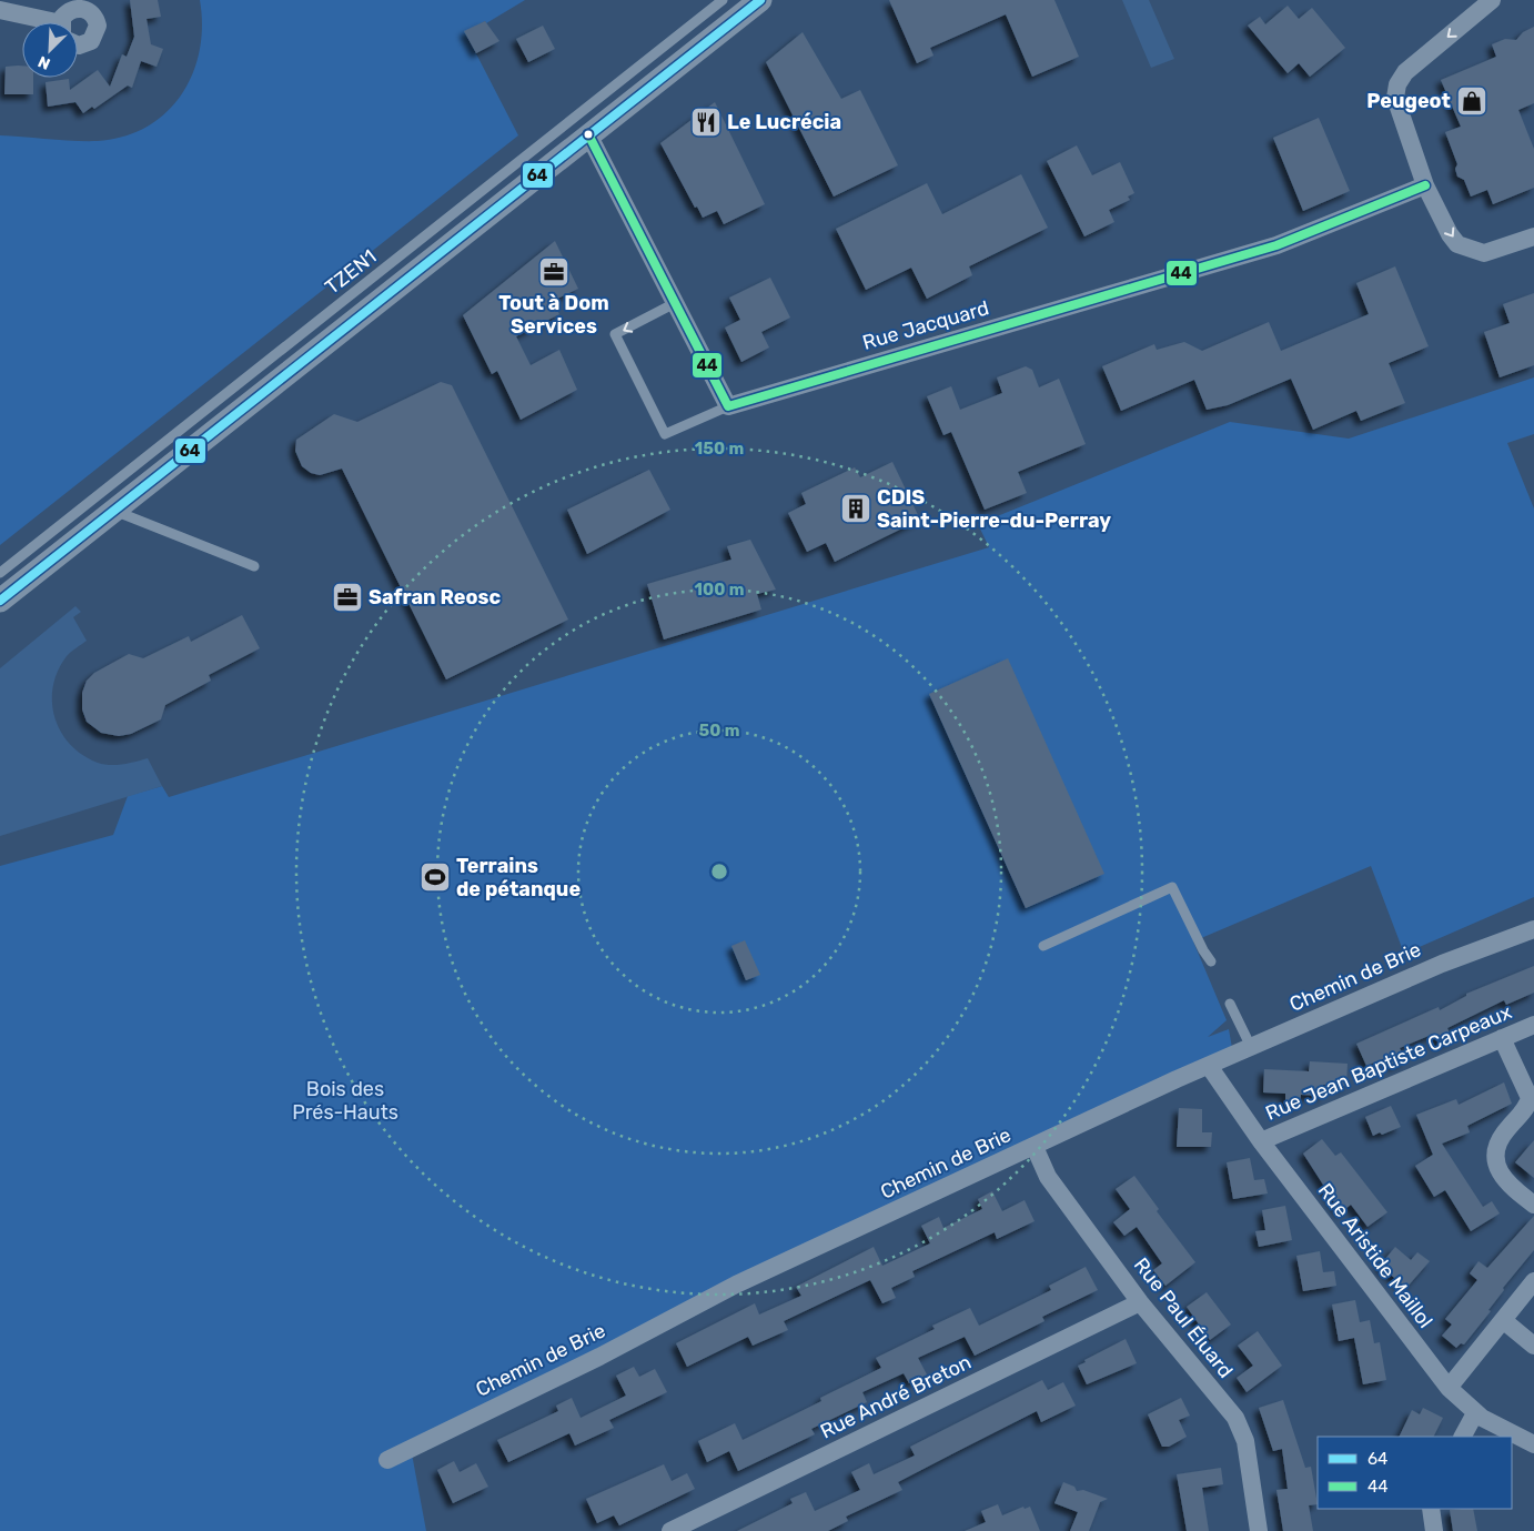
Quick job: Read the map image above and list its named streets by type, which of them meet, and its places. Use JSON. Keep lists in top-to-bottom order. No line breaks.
{"streets":{"street":["Rue Jacquard","Chemin de Brie","Rue Jean Baptiste Carpeaux","Rue Aristide Maillol","Rue Paul Éluard","Rue André Breton"],"lane":["TZEN1"]},"crossings":[["Chemin de Brie","Rue Aristide Maillol"],["Chemin de Brie","Rue Paul Éluard"],["Rue Jean Baptiste Carpeaux","Rue Aristide Maillol"],["Rue Paul Éluard","Rue André Breton"]],"parks":["Bois des Prés-Hauts"],"places":{"shop":["Peugeot"],"restaurant":["Le Lucrécia"],"office":["Tout à Dom Services","Safran Reosc"],"building":["CDIS Saint-Pierre-du-Perray"],"sports":["Terrains de pétanque"]},"lines":["transit line 64","transit line 44"],"legend":["64","44"],"north":"bottom left","rings":["150 m","100 m","50 m"]}
